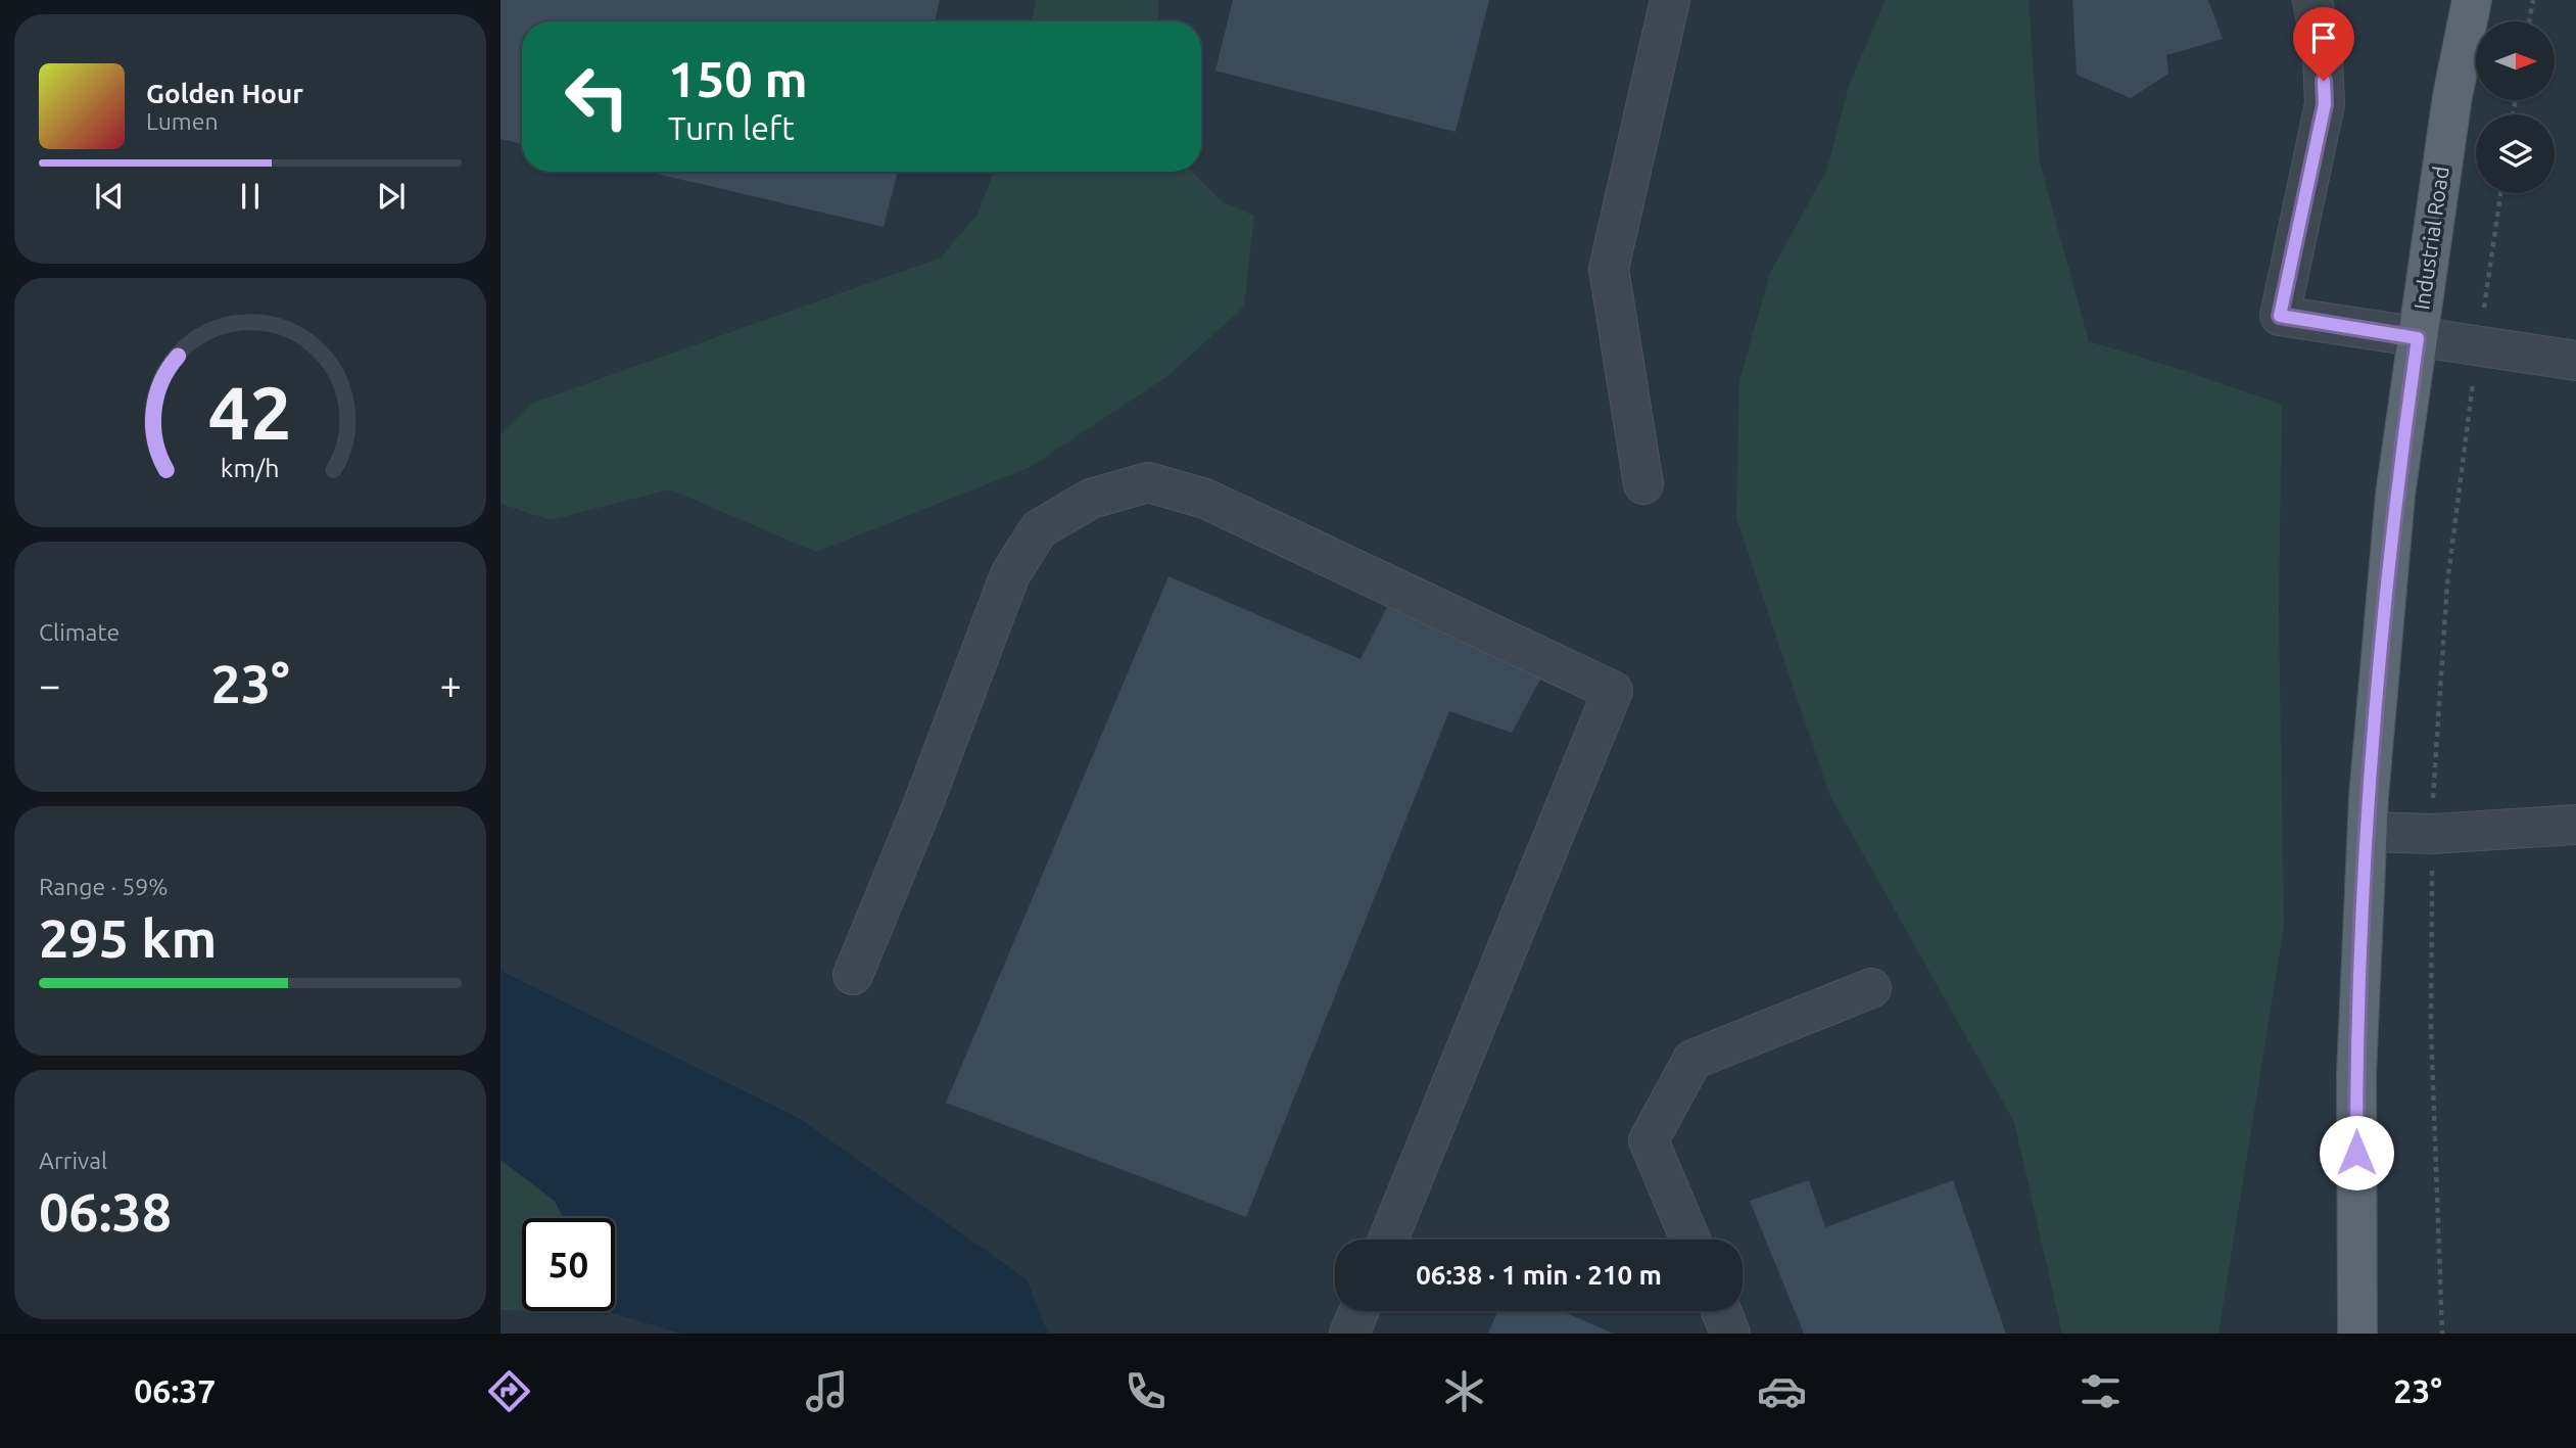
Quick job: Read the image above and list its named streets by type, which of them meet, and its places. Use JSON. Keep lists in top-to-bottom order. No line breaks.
{"streets":{"main road":["Industrial Road"]},"north":"right","page":{"turn":["150 m","Turn left"],"song":["Golden Hour","Lumen"],"tile":["Climate",["Range · 59%","295 km"],["Arrival","06:38"]],"heat":["−","23°","+"],"limit":"50","trip":"06:38 · 1 min · 210 m","tabs":["06:37","23°"],"gauge":["42","km/h"]}}
